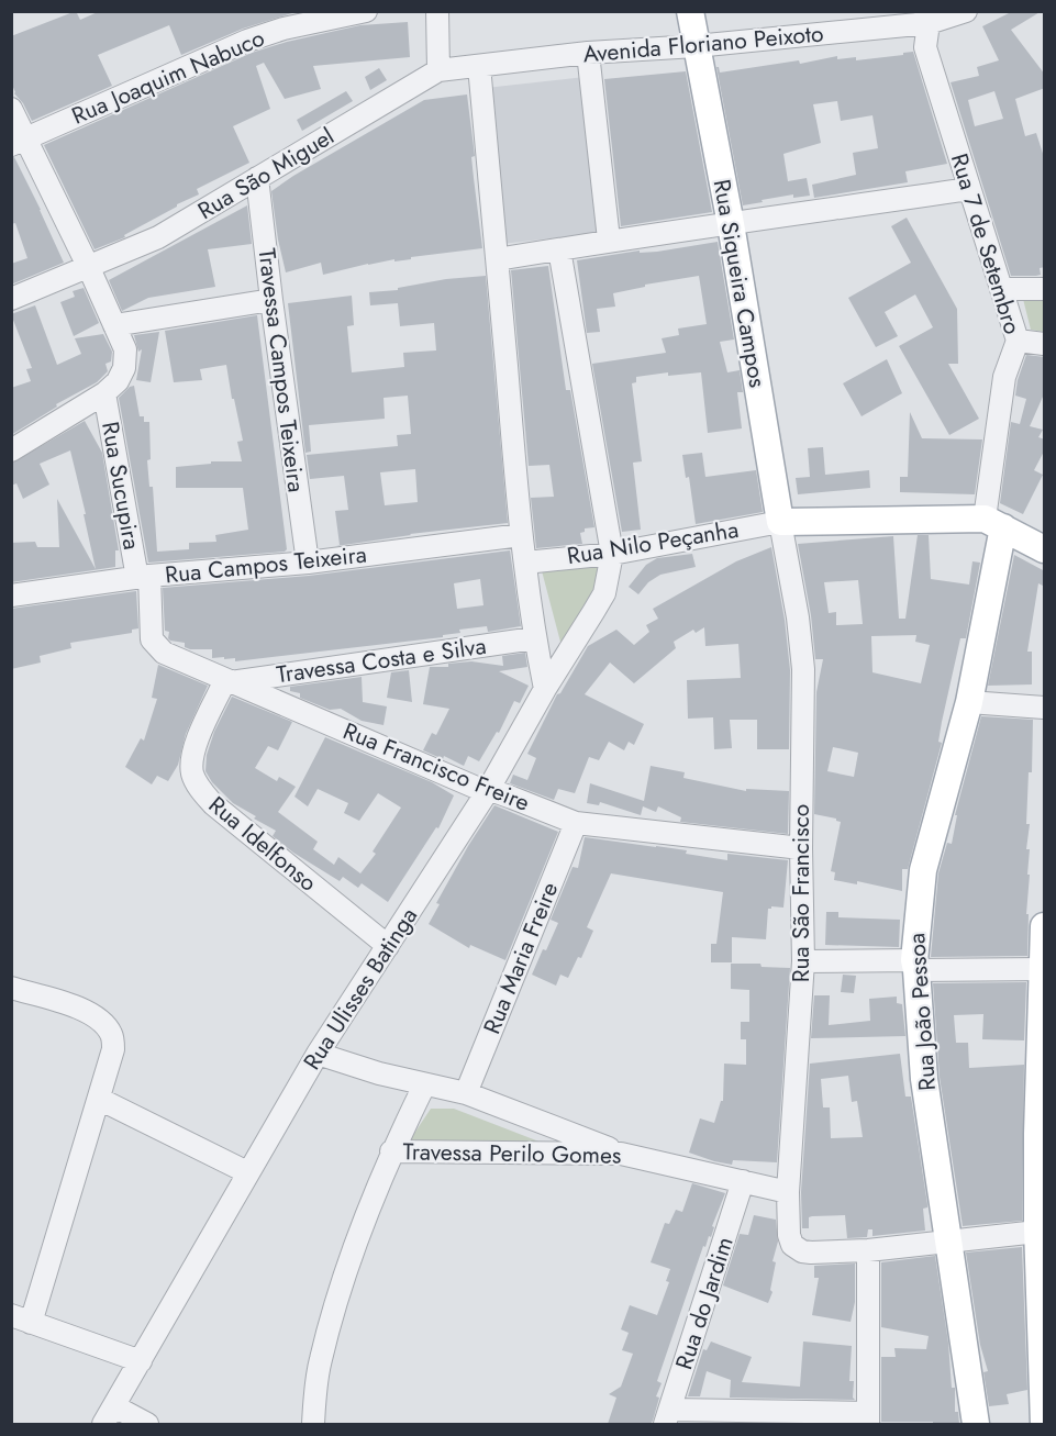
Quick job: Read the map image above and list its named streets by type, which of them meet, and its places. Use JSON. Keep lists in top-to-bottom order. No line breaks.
{"streets":{"main road":["Rua Siqueira Campos","Rua João Pessoa"],"street":["Avenida Floriano Peixoto","Rua Joaquim Nabuco","Rua São Miguel","Rua 7 de Setembro","Travessa Campos Teixeira","Rua Sucupira","Rua Nilo Peçanha","Rua Campos Teixeira","Travessa Costa e Silva","Rua Francisco Freire","Rua Idelfonso","Rua São Francisco","Rua Maria Freire","Rua Ulisses Batinga","Travessa Perilo Gomes","Rua do Jardim"]},"crossings":[["Avenida Floriano Peixoto","Rua São Miguel"],["Avenida Floriano Peixoto","Rua 7 de Setembro"],["Avenida Floriano Peixoto","Rua Siqueira Campos"],["Rua São Miguel","Travessa Campos Teixeira"],["Rua 7 de Setembro","Rua João Pessoa"],["Rua Siqueira Campos","Rua Nilo Peçanha"],["Rua Siqueira Campos","Rua São Francisco"],["Travessa Campos Teixeira","Rua Campos Teixeira"],["Rua Sucupira","Rua Campos Teixeira"],["Rua Sucupira","Rua Francisco Freire"],["Rua Nilo Peçanha","Rua São Francisco"],["Rua Nilo Peçanha","Rua Ulisses Batinga"],["Rua Campos Teixeira","Rua Francisco Freire"],["Travessa Costa e Silva","Rua Francisco Freire"],["Travessa Costa e Silva","Rua Idelfonso"],["Rua Francisco Freire","Rua Idelfonso"],["Rua Francisco Freire","Rua São Francisco"],["Rua Francisco Freire","Rua Maria Freire"],["Rua Francisco Freire","Rua Ulisses Batinga"],["Rua Idelfonso","Rua Ulisses Batinga"],["Rua São Francisco","Travessa Perilo Gomes"],["Travessa Perilo Gomes","Rua do Jardim"]]}
